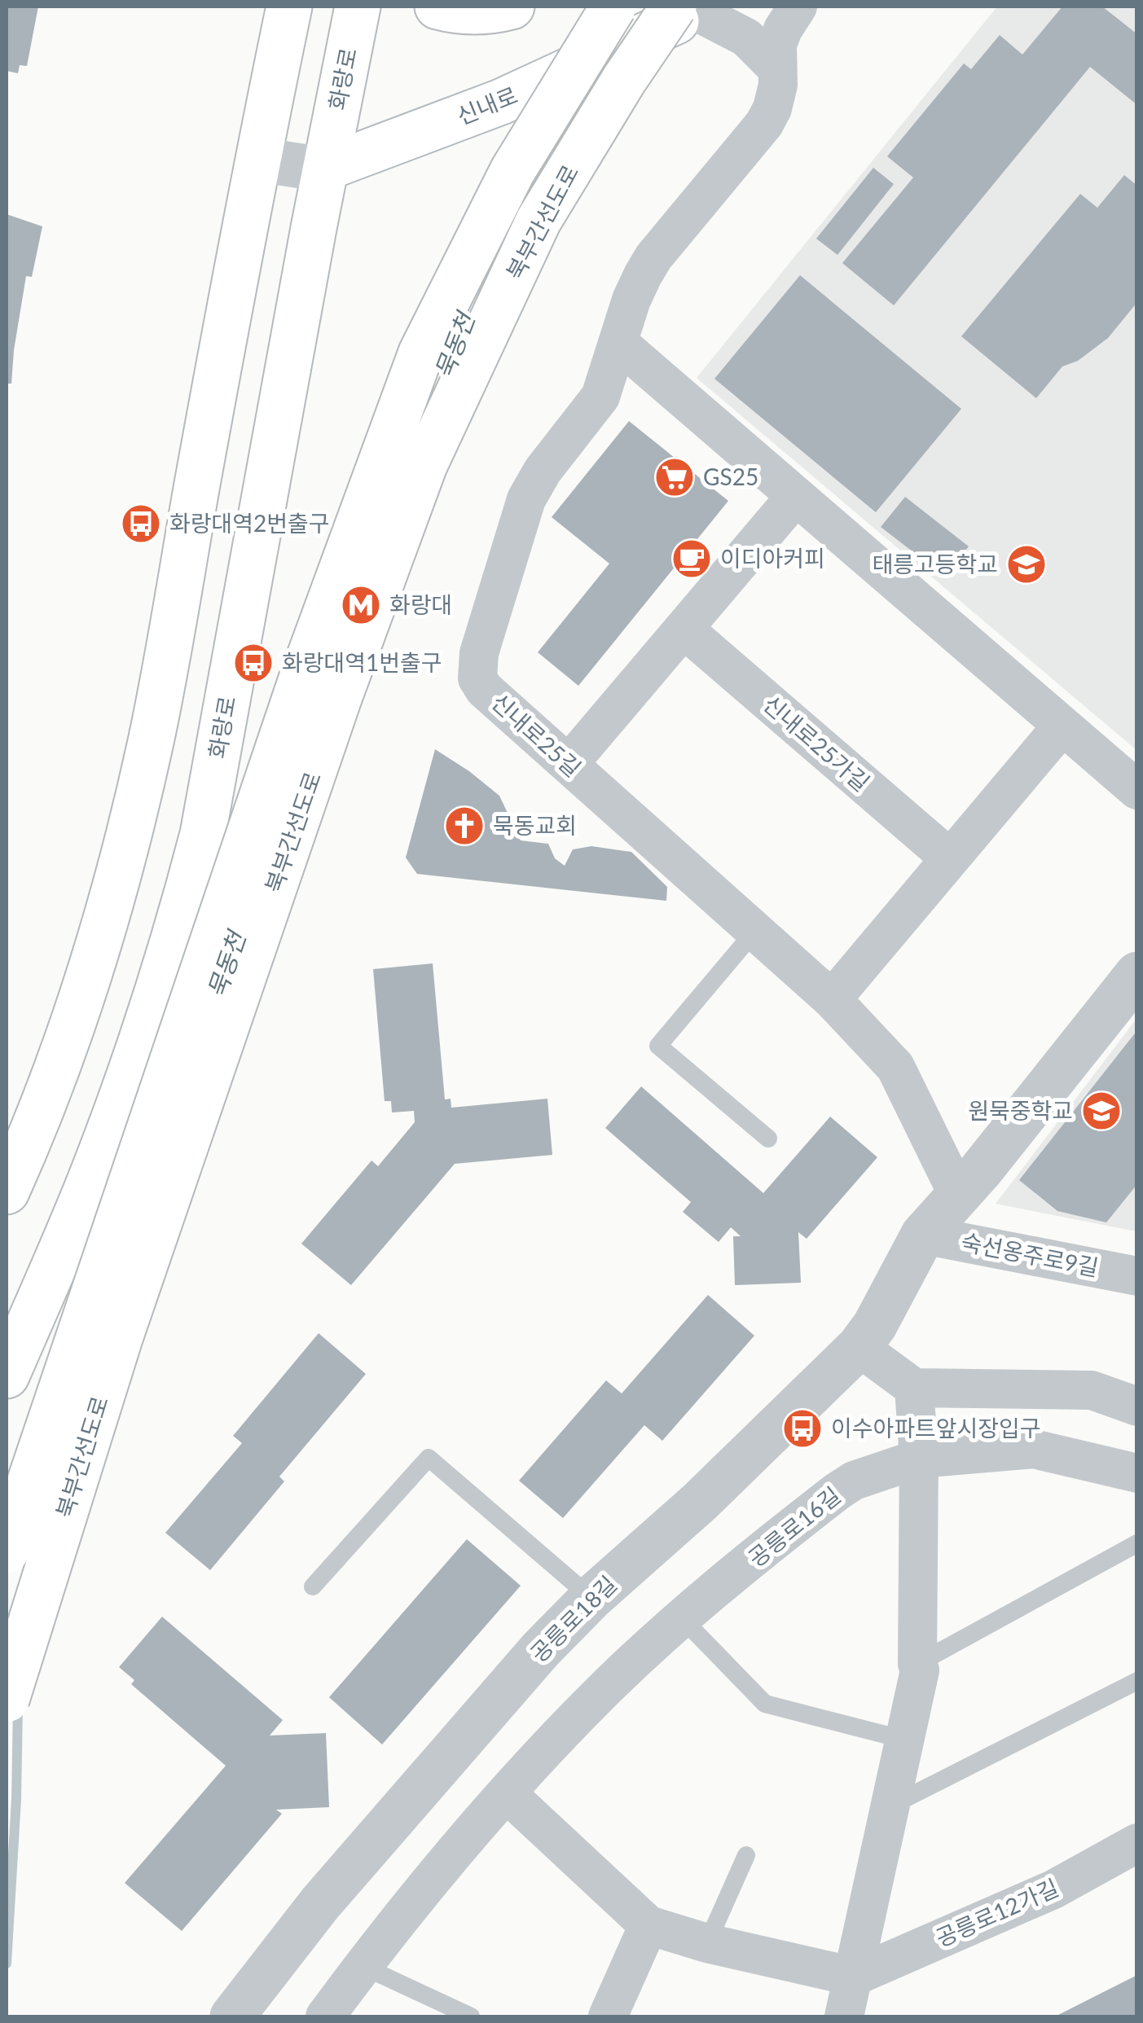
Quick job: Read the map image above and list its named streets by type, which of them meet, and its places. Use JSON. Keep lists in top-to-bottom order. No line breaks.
{"streets":{"main road":["화랑로","신내로","북부간선도로"],"street":["신내로25길","신내로25가길","숙선옹주로9길","공릉로16길","공릉로18길","공릉로12가길"]},"crossings":[["화랑로","신내로"],["신내로","북부간선도로"],["신내로25길","공릉로18길"],["숙선옹주로9길","공릉로18길"]],"water":["묵동천"],"places":{"supermarket":["GS25"],"bus stop":["화랑대역2번출구","화랑대역1번출구","이수아파트앞시장입구"],"cafe":["이디아커피"],"school or university":["태릉고등학교","원묵중학교"],"metro station":["화랑대"],"church":["묵동교회"]}}
